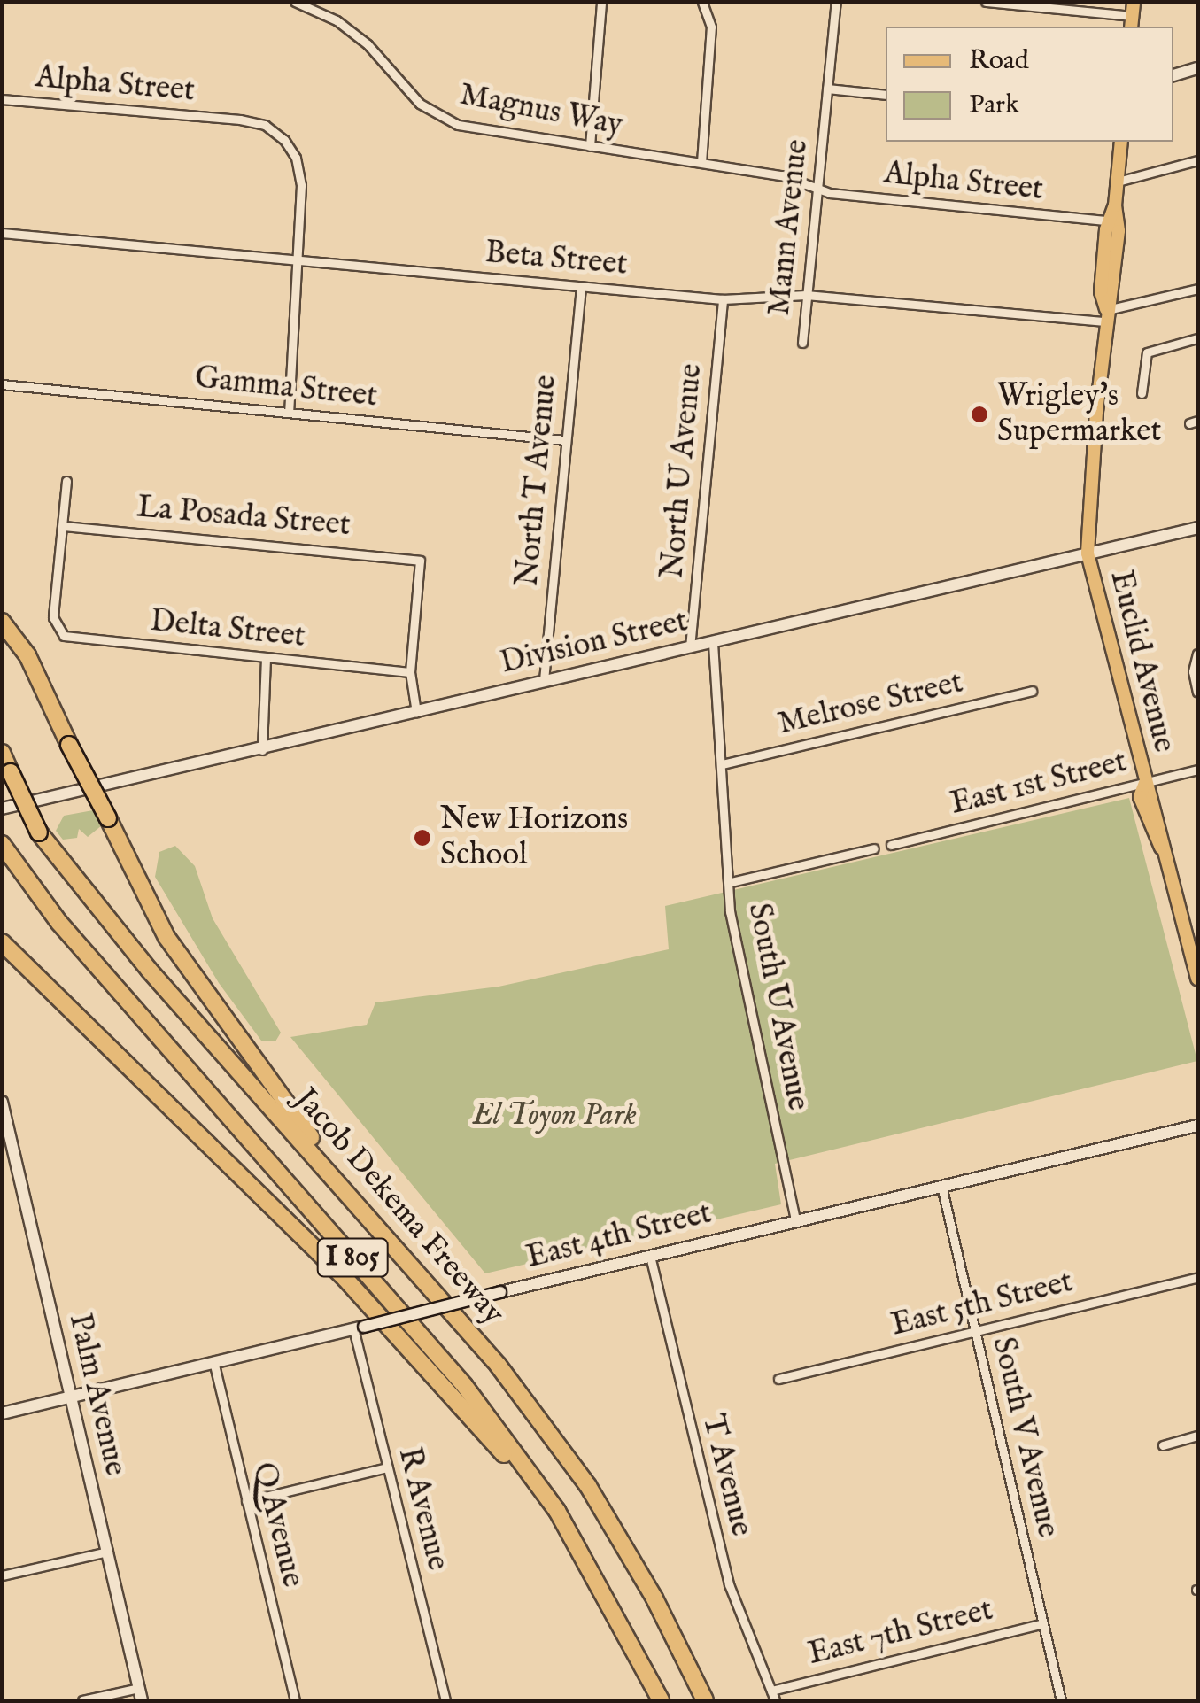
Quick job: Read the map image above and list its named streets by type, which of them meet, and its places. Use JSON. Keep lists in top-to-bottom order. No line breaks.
{"streets":{"highway":["Jacob Dekema Freeway","I 805"],"main road":["Euclid Avenue"],"street":["Alpha Street","Magnus Way","Mann Avenue","Beta Street","Gamma Street","North U Avenue","North T Avenue","La Posada Street","Delta Street","Division Street","Melrose Street","East 1st Street","South U Avenue","East 4th Street","East 5th Street","Palm Avenue","South V Avenue","T Avenue","R Avenue","Q Avenue","East 7th Street"]},"crossings":[["Alpha Street","Magnus Way"],["Alpha Street","Mann Avenue"],["Alpha Street","Beta Street"],["Alpha Street","Gamma Street"],["Magnus Way","Mann Avenue"],["Mann Avenue","Beta Street"],["Beta Street","North U Avenue"],["Beta Street","North T Avenue"],["Beta Street","Euclid Avenue"],["Gamma Street","North T Avenue"],["North U Avenue","Division Street"],["North T Avenue","Division Street"],["La Posada Street","Delta Street"],["Division Street","Euclid Avenue"],["Division Street","South U Avenue"],["Euclid Avenue","East 1st Street"],["Melrose Street","South U Avenue"],["South U Avenue","East 4th Street"],["East 4th Street","Palm Avenue"],["East 4th Street","South V Avenue"],["East 4th Street","T Avenue"],["East 4th Street","R Avenue"],["East 4th Street","Q Avenue"],["East 5th Street","South V Avenue"],["South V Avenue","East 7th Street"],["T Avenue","East 7th Street"]],"parks":["El Toyon Park"],"places":["Wrigley's Supermarket","New Horizons School"],"legend":["Road","Park"]}
